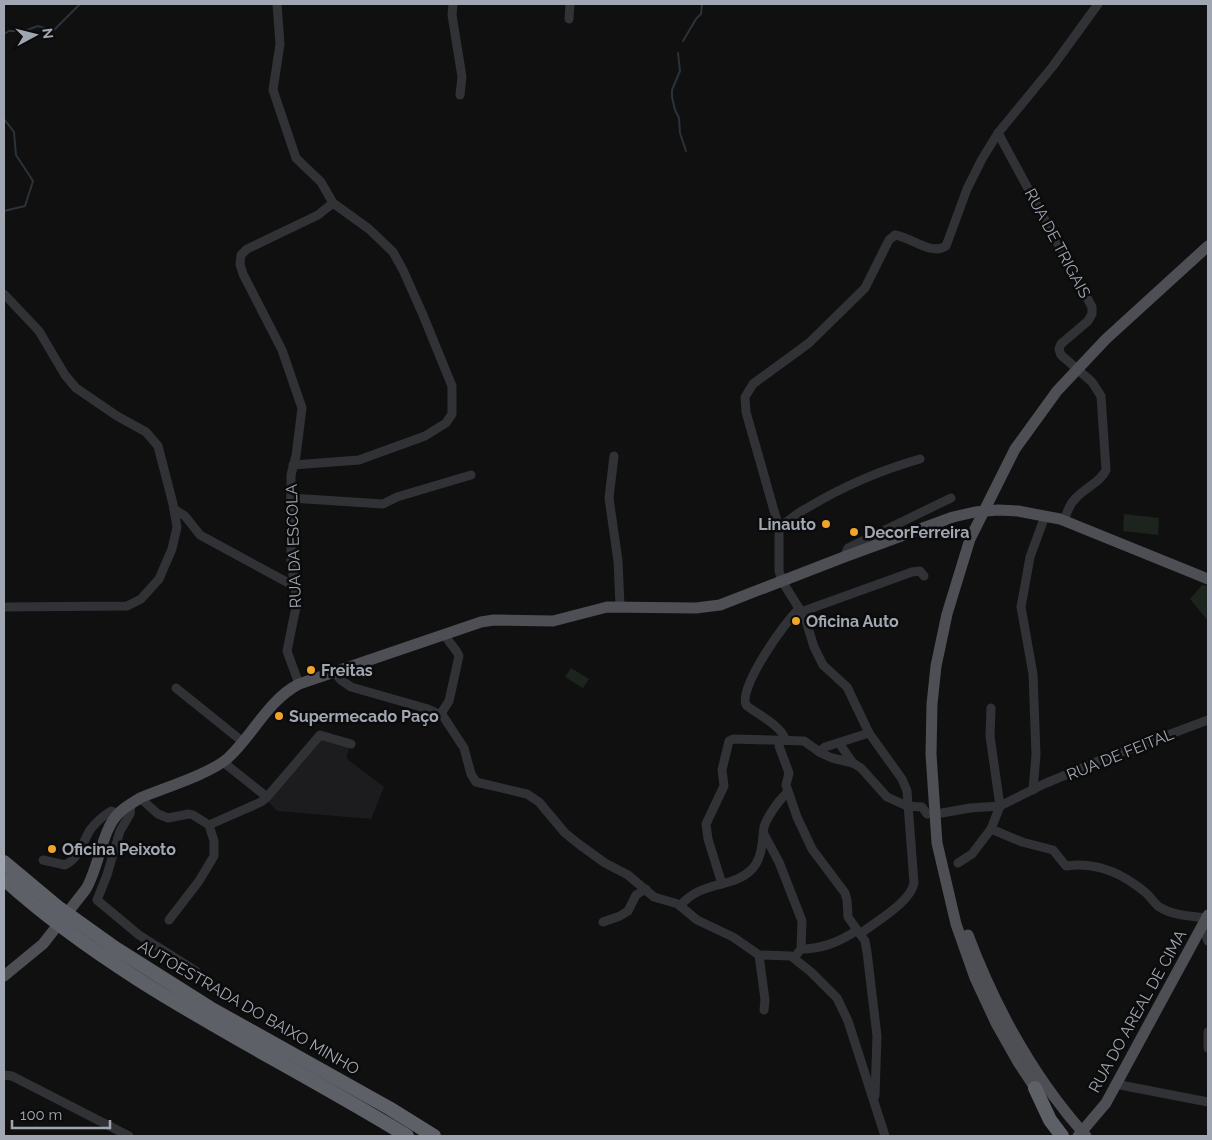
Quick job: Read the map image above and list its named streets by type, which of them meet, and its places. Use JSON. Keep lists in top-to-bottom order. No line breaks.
{"streets":{"highway":["AUTOESTRADA DO BAIXO MINHO"],"main road":["RUA DO AREAL DE CIMA"],"street":["RUA DE TRIGAIS","RUA DA ESCOLA","RUA DE FEITAL"]},"places":["Linauto","DecorFerreira","Oficina Auto","Freitas","Supermecado Paço","Oficina Peixoto"],"scale_bar":"100 m","north":"right"}
